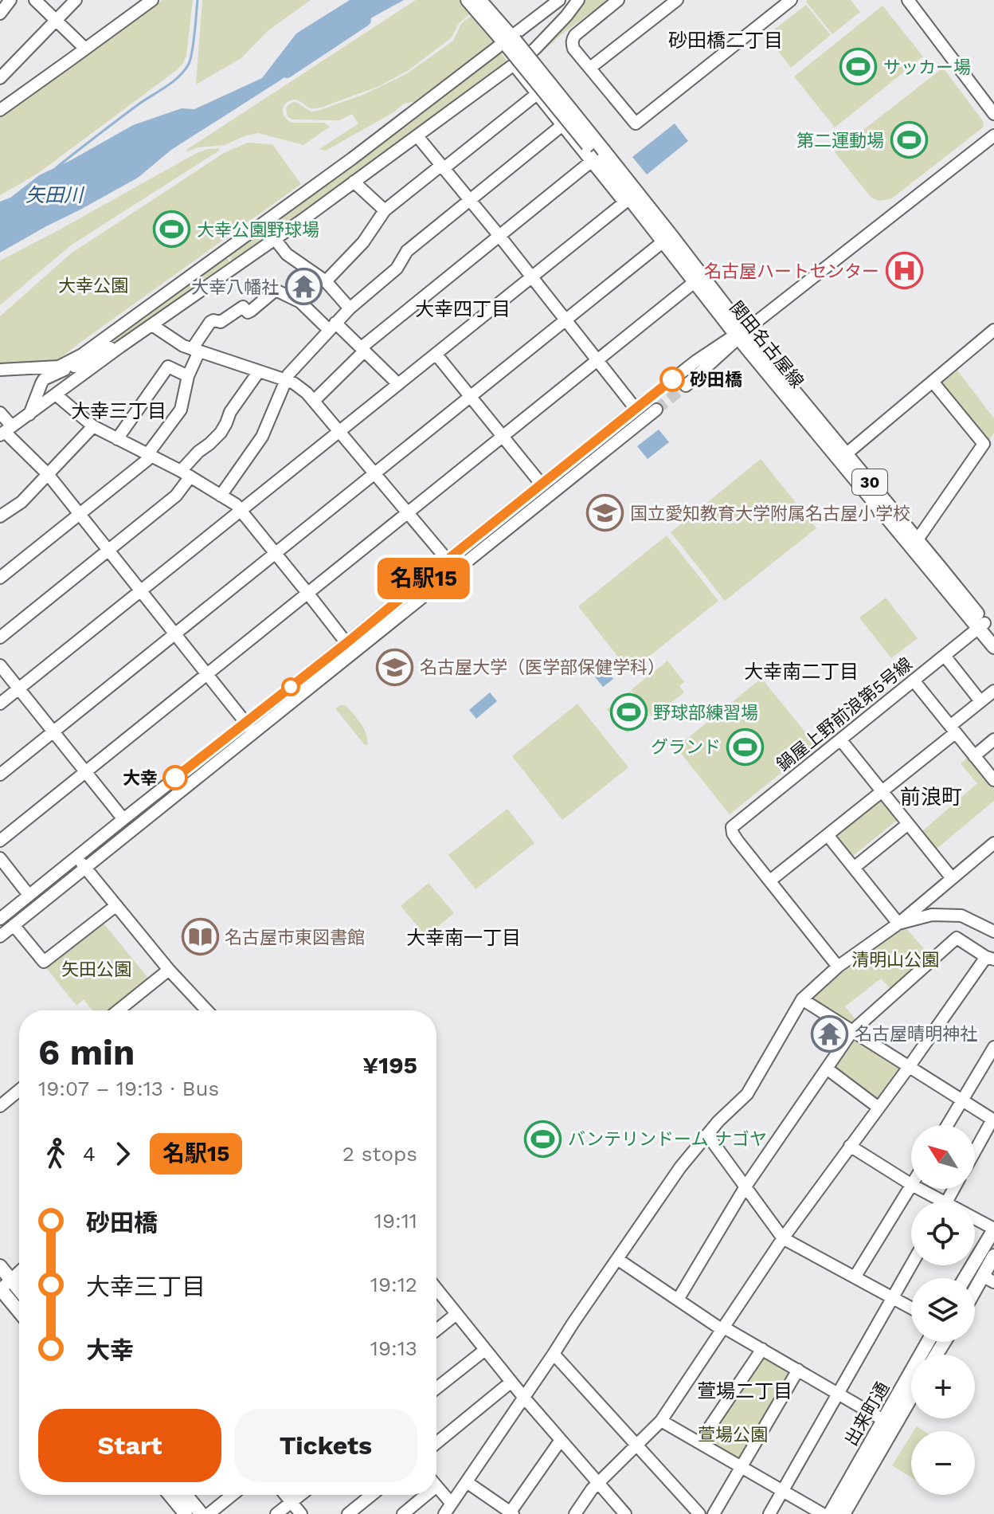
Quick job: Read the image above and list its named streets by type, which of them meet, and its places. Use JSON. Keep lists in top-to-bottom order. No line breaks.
{"streets":{"main road":["関田名古屋線","30","出来町通"],"street":["鍋屋上野前浪第5号線"]},"crossings":[["関田名古屋線","鍋屋上野前浪第5号線"]],"districts":["砂田橋二丁目","大幸四丁目","大幸三丁目","大幸南二丁目","前浪町","大幸南一丁目","萱場二丁目"],"water":["矢田川"],"parks":["大幸公園","清明山公園","矢田公園","萱場公園"],"places":{"sports":["サッカー場","第二運動場","大幸公園野球場","野球部練習場","グランド","バンテリンドーム ナゴヤ"],"hospital":["名古屋ハートセンター"],"temple":["大幸八幡社","名古屋晴明神社"],"other":["砂田橋","大幸"],"school or university":["国立愛知教育大学附属名古屋小学校","名古屋大学（医学部保健学科）"],"library":["名古屋市東図書館"]},"lines":["bus line 名駅15"],"north":"top left","page":{"on_map":"名駅15","heading":["6 min","19:07 – 19:13 · Bus","¥195"],"legs":["4","名駅15","2 stops"],"map_buttons":["+","−"],"list":[{"name":"砂田橋","value":"19:11"},{"name":"大幸三丁目","value":"19:12"},{"name":"大幸","value":"19:13"}],"buttons":["Start","Tickets"]}}
